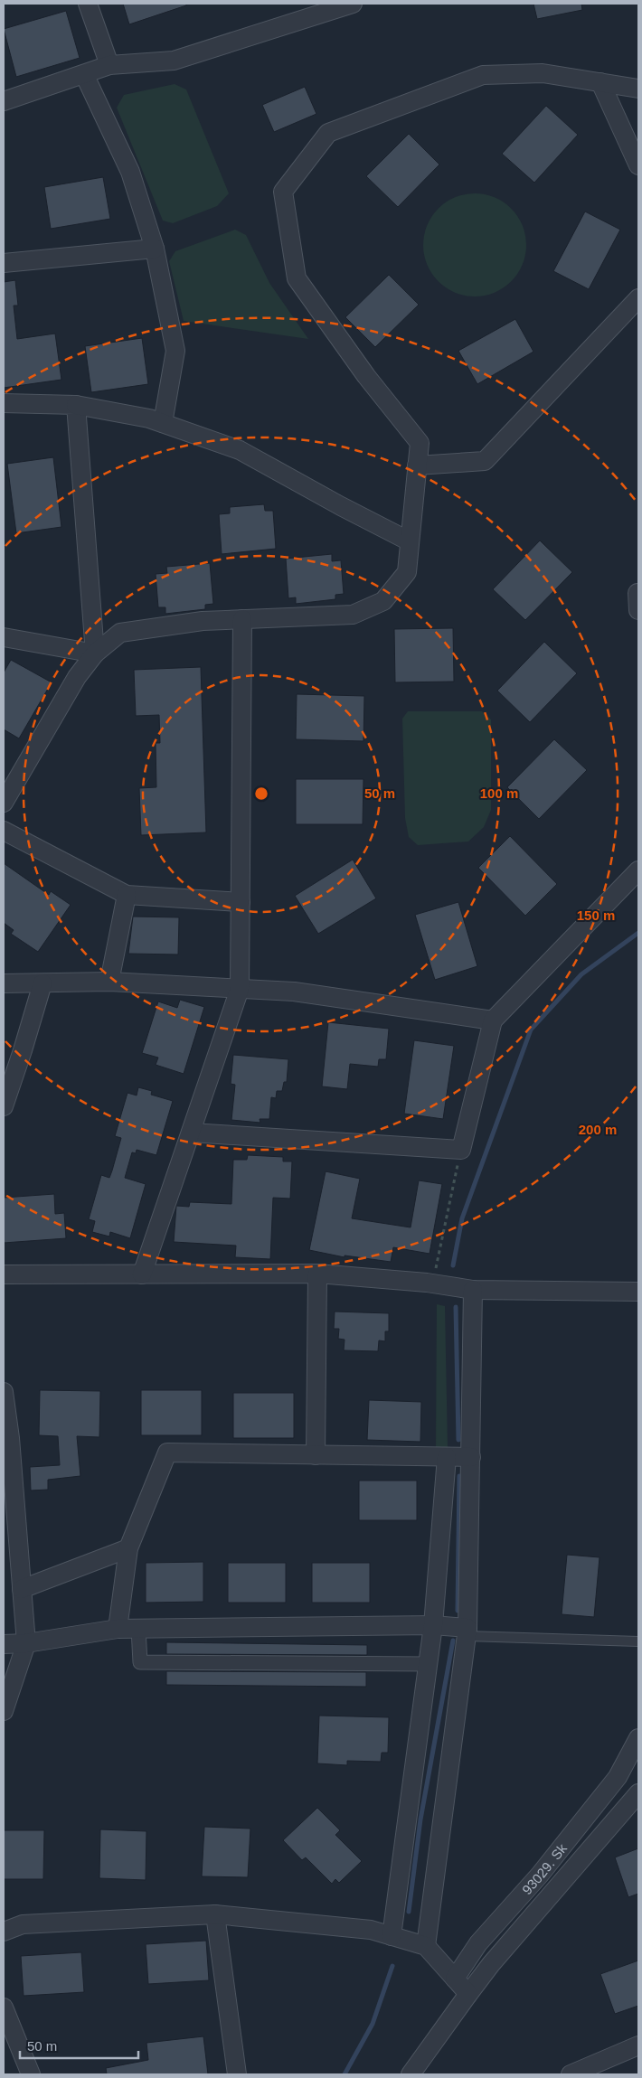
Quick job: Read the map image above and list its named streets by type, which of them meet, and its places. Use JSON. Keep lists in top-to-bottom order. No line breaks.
{"streets":{"street":["93029. Sk"]},"scale_bar":"50 m","rings":["50 m","100 m","150 m","200 m"]}
